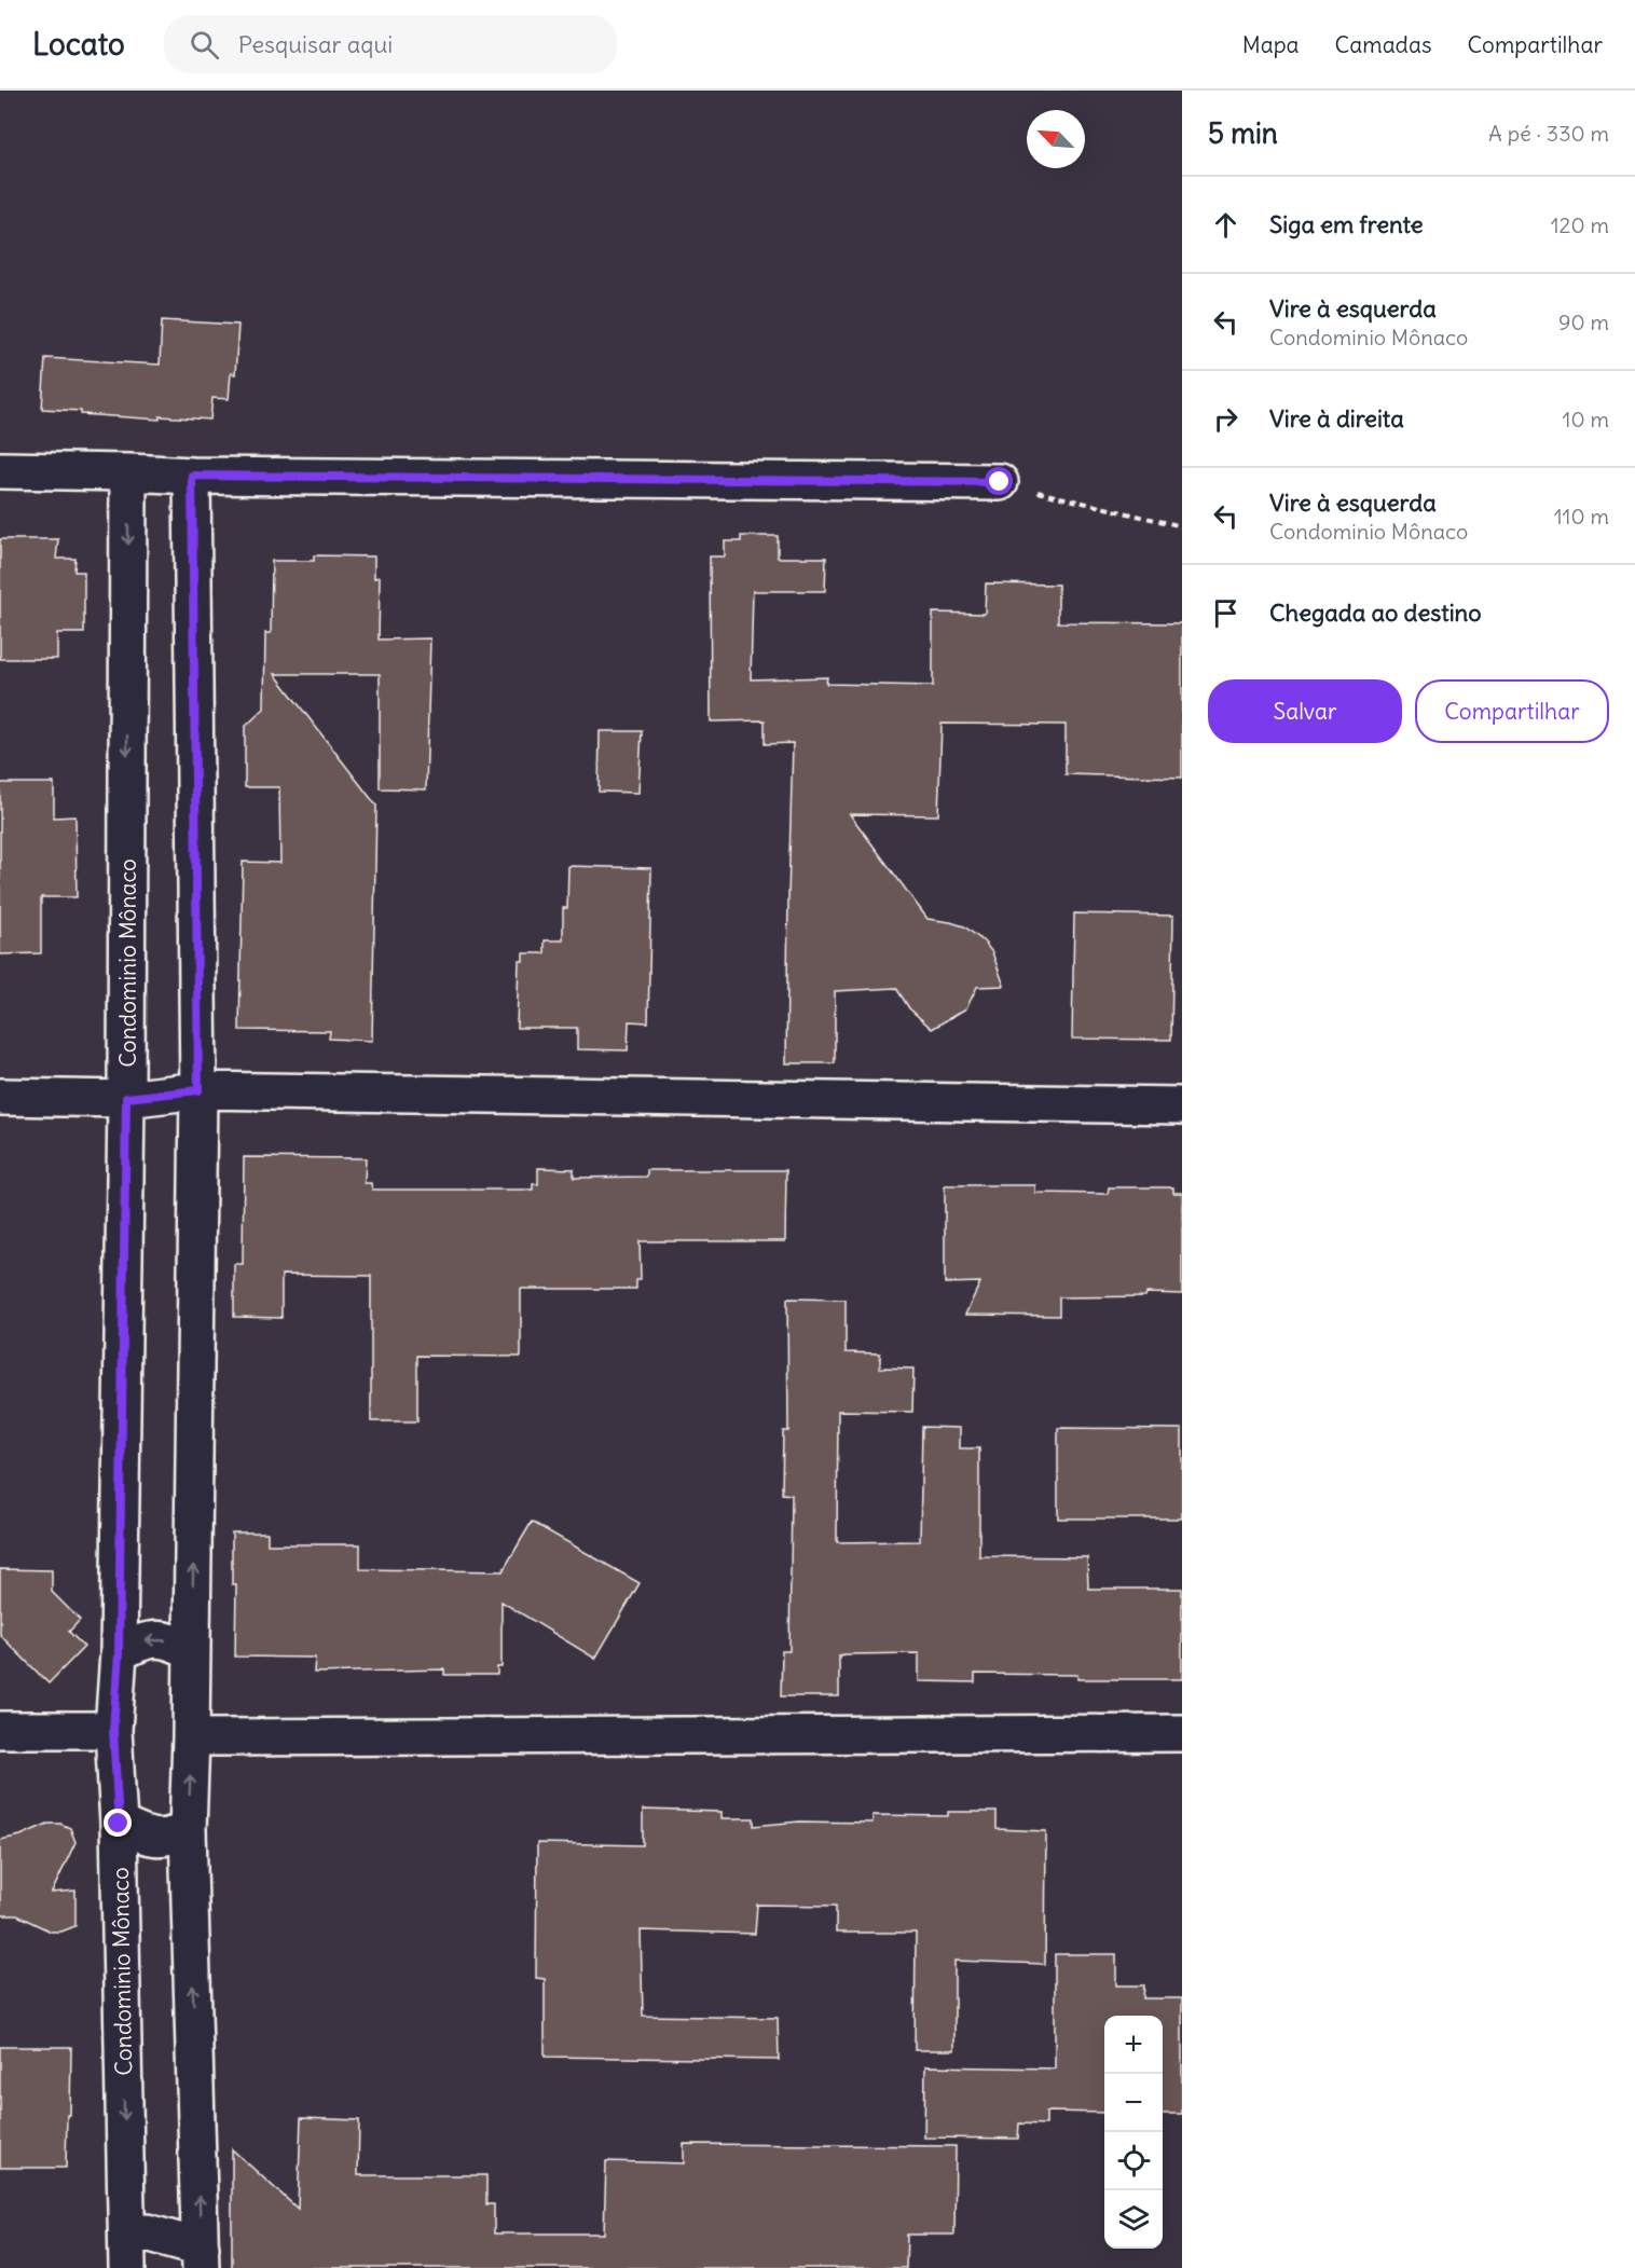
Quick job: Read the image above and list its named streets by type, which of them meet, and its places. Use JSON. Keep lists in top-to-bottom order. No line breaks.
{"streets":{"street":["Condominio Mônaco"]},"north":"top left","page":{"header":"Locato","search":"Pesquisar aqui","nav":["Mapa","Camadas","Compartilhar"],"heading":["5 min","A pé · 330 m"],"list":[["Siga em frente","120 m"],["Vire à esquerda","Condominio Mônaco","90 m"],["Vire à direita","10 m"],["Vire à esquerda","Condominio Mônaco","110 m"],"Chegada ao destino"],"buttons":["Salvar","Compartilhar"],"map_buttons":["+","−"]}}
